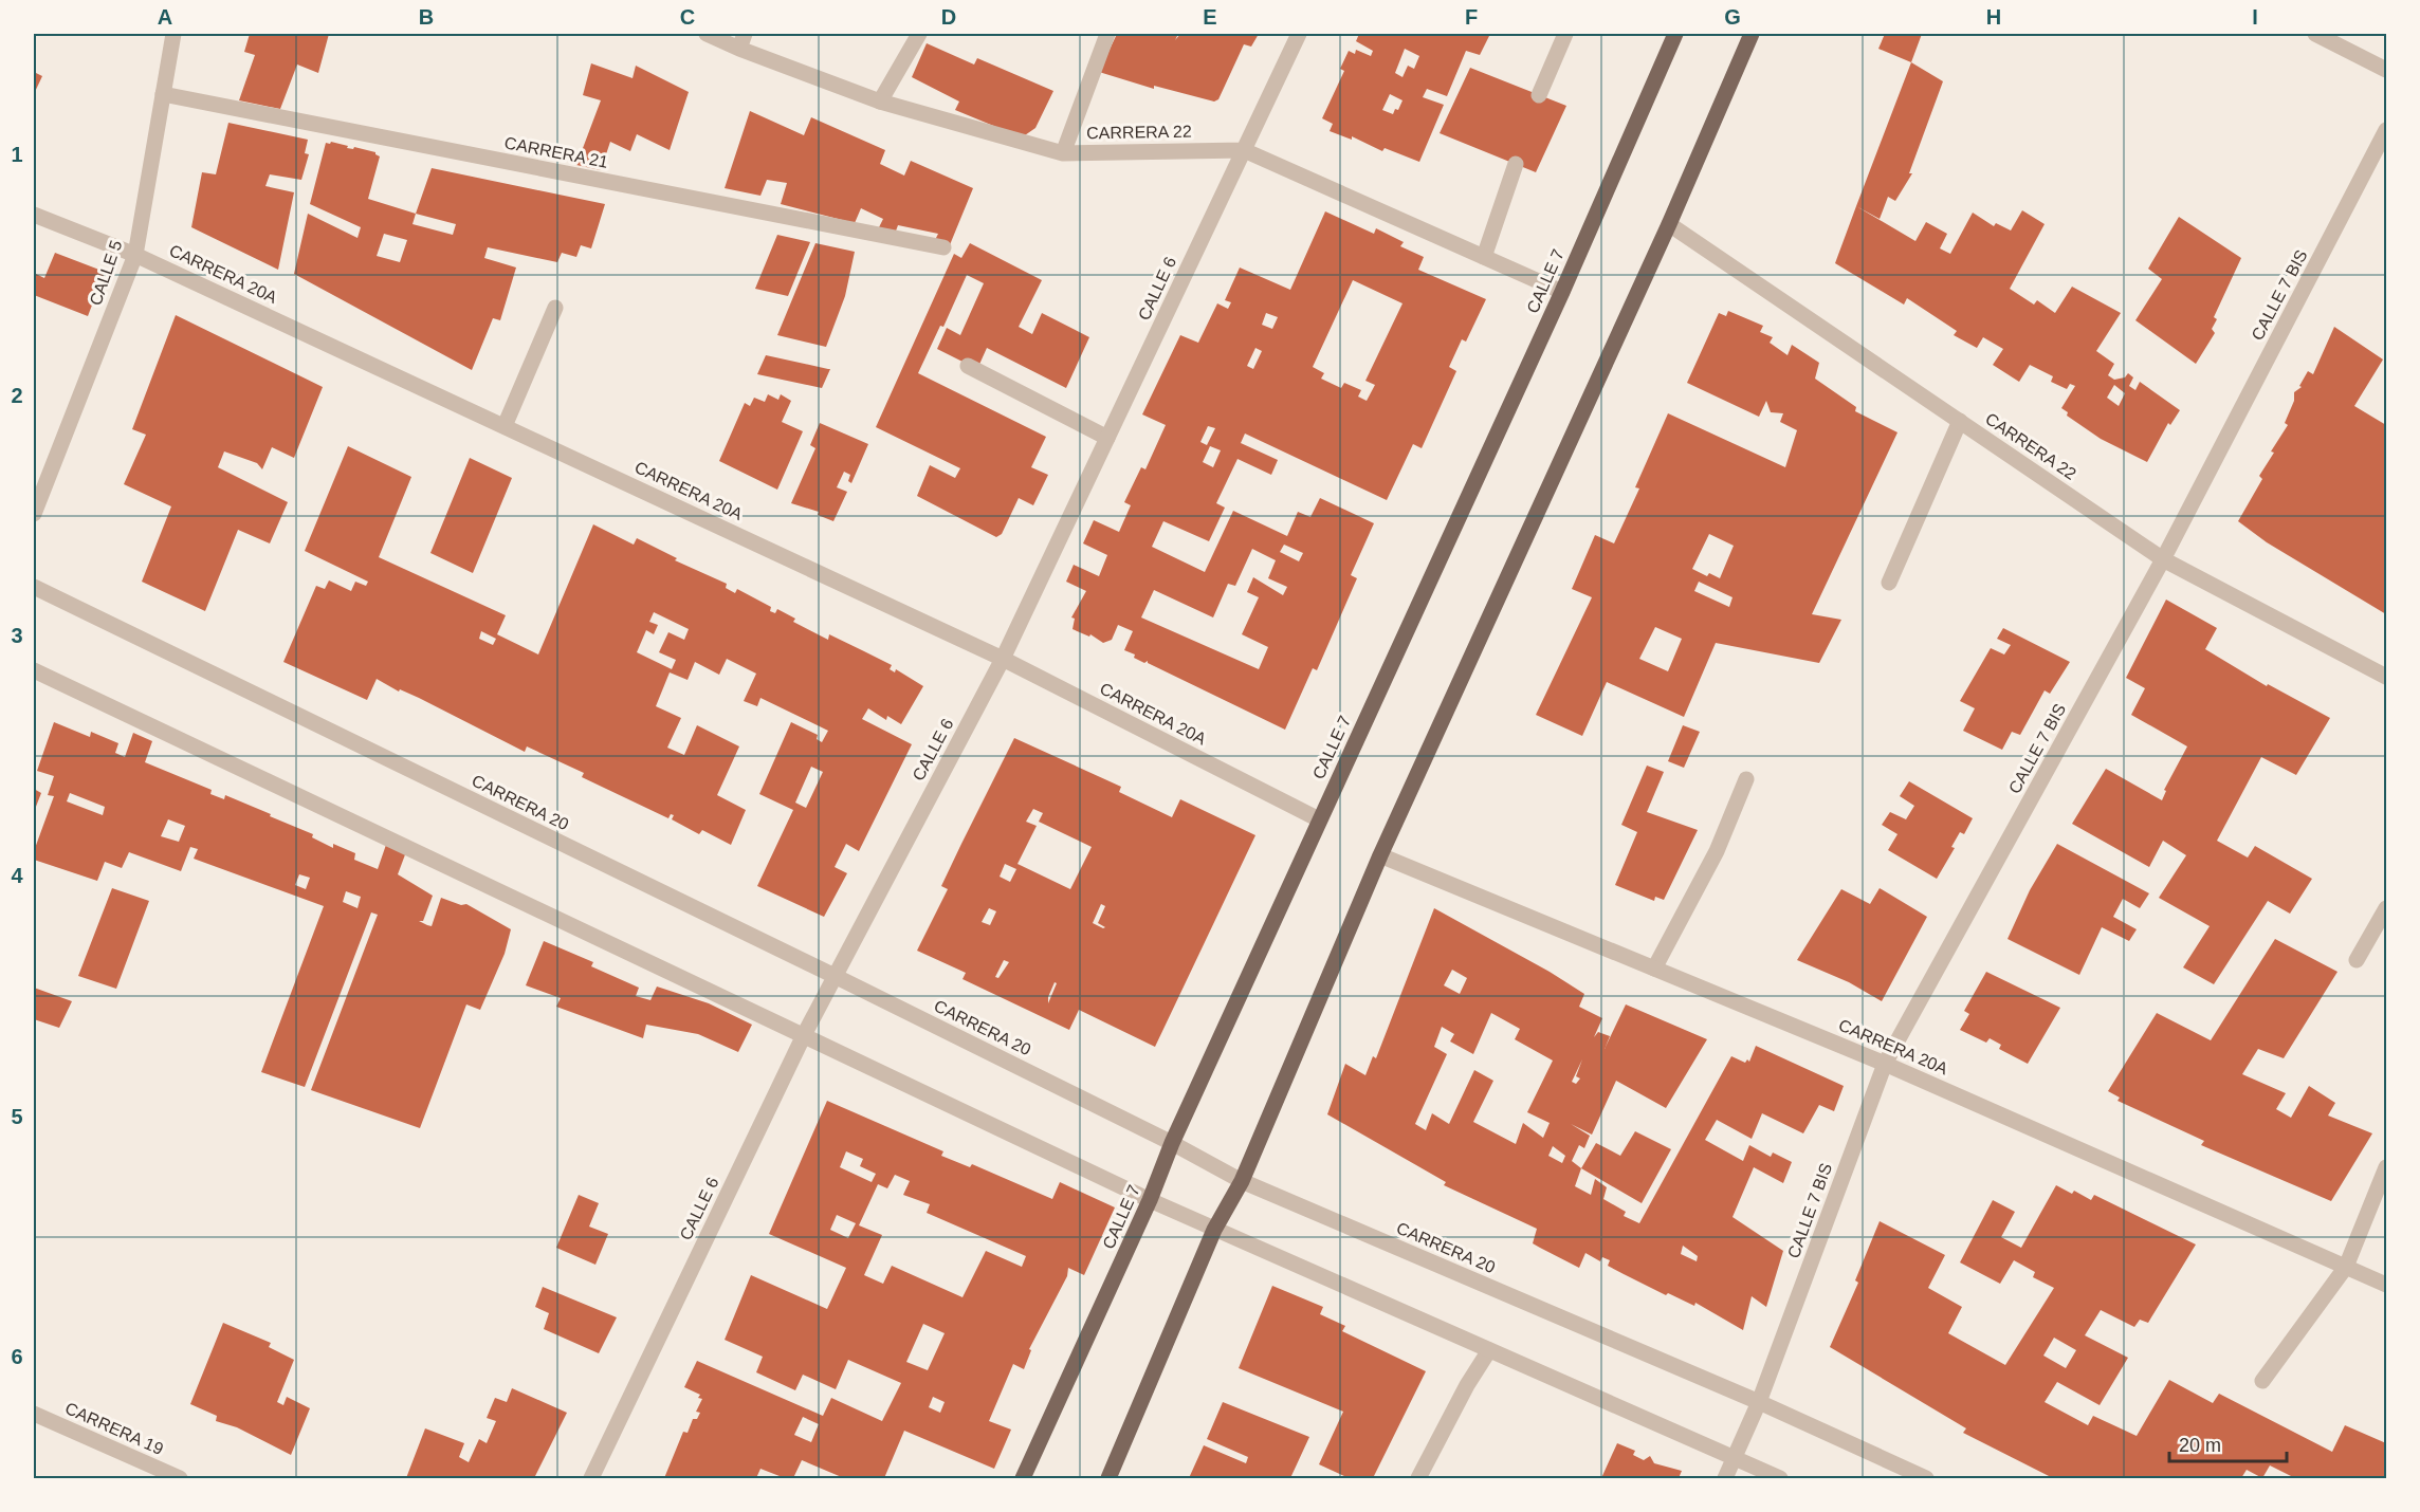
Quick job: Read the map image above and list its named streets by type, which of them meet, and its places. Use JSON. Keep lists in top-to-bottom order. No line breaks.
{"streets":{"main road":["CALLE 7"],"street":["CARRERA 22","CARRERA 21","CALLE 5","CARRERA 20A","CALLE 6","CALLE 7 BIS","CARRERA 20","CARRERA 19"]},"crossings":[["CARRERA 22","CALLE 7"],["CARRERA 22","CALLE 6"],["CARRERA 22","CALLE 7 BIS"],["CARRERA 21","CALLE 5"],["CALLE 5","CARRERA 20A"],["CARRERA 20A","CALLE 7"],["CARRERA 20A","CALLE 6"],["CARRERA 20A","CALLE 7 BIS"],["CALLE 7","CARRERA 20"],["CALLE 6","CARRERA 20"],["CALLE 7 BIS","CARRERA 20"]],"scale_bar":"20 m","grid":{"columns":["A","B","C","D","E","F","G","H","I"],"rows":["1","2","3","4","5","6"]}}
